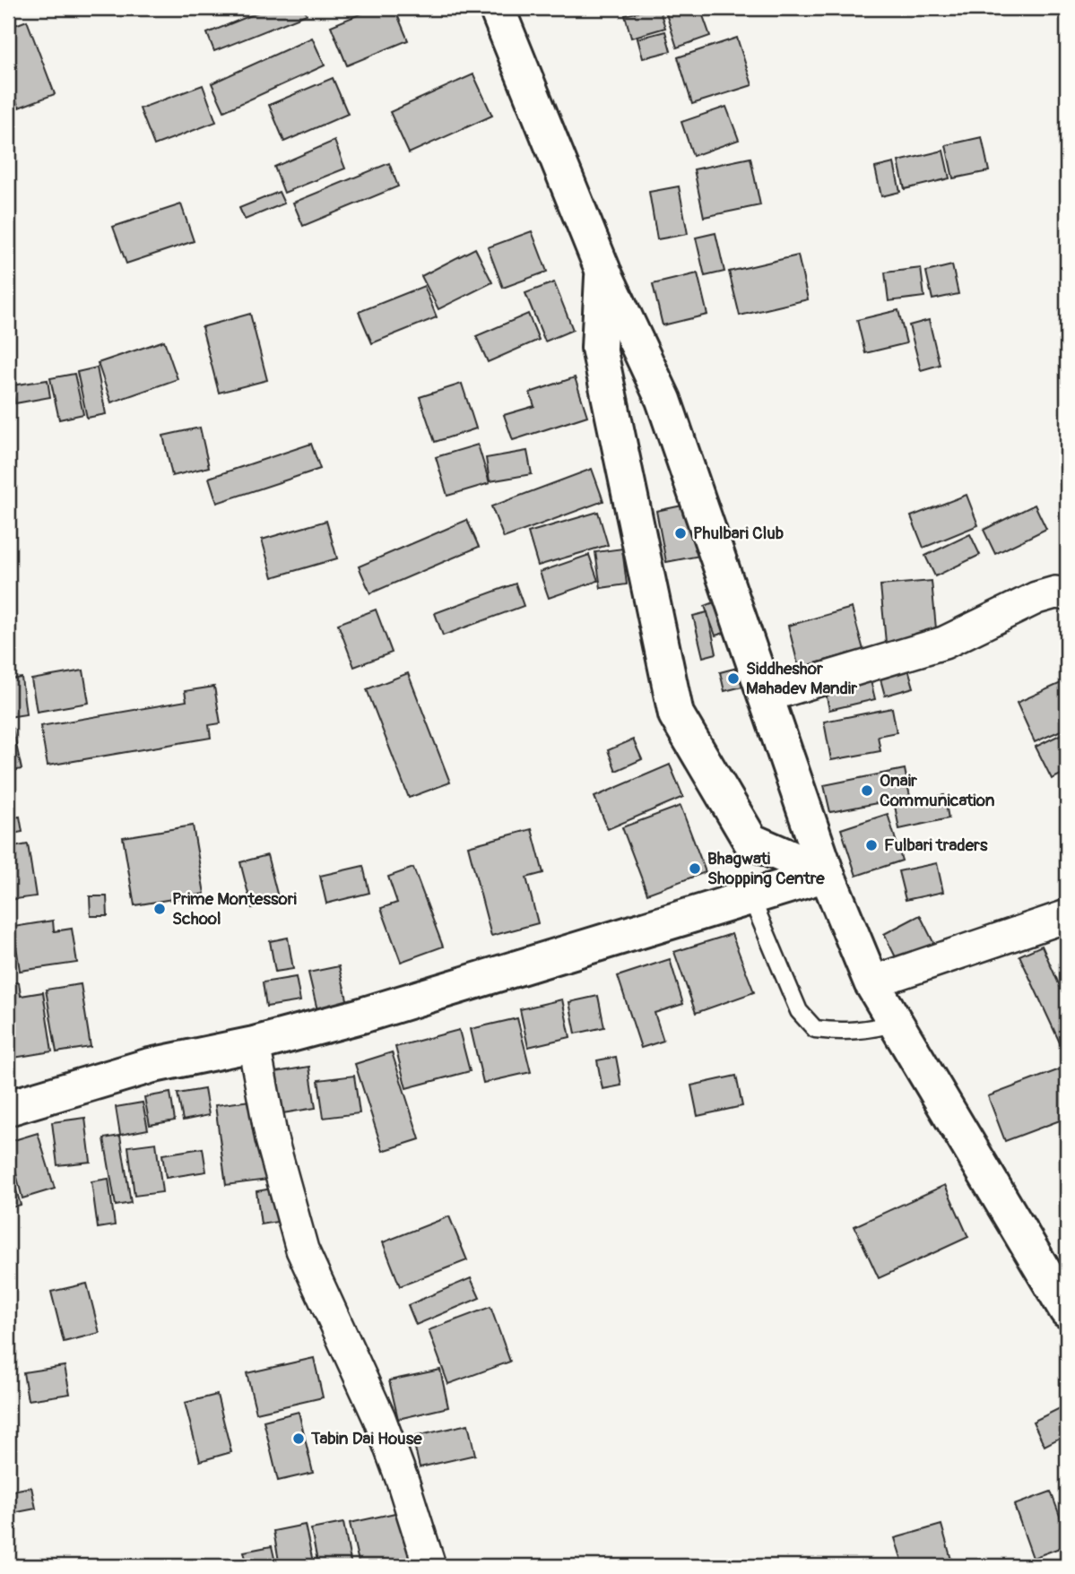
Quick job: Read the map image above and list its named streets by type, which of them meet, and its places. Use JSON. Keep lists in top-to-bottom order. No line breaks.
{"places":["Phulbari Club","Siddheshor Mahadev Mandir","Onair Communication","Fulbari traders","Bhagwati Shopping Centre","Prime Montessori School","Tabin Dai House"]}
